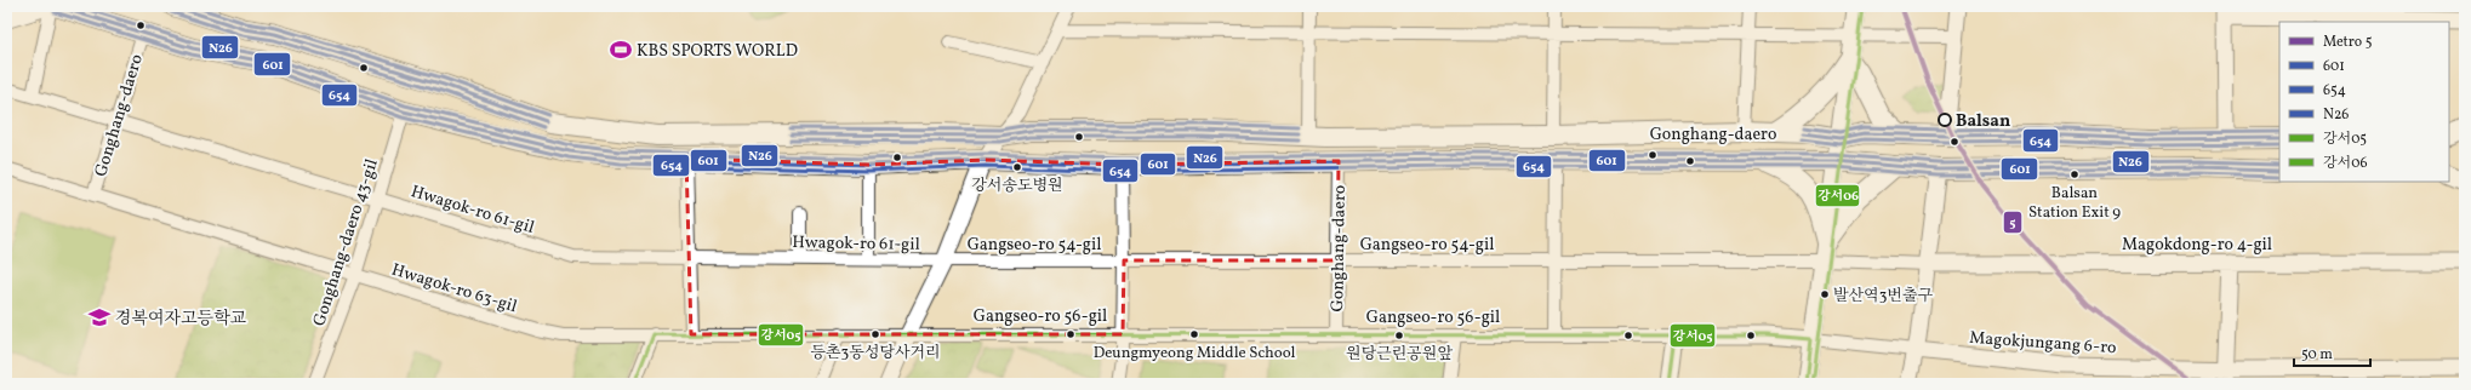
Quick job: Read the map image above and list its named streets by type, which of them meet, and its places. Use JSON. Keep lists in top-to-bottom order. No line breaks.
{"streets":{"main road":["Gonghang-daero"],"street":["Hwagok-ro 61-gil","Gonghang-daero 43-gil","Gangseo-ro 54-gil","Magokdong-ro 4-gil","Hwagok-ro 63-gil","Gangseo-ro 56-gil","Magokjungang 6-ro"]},"crossings":[["Gonghang-daero","Hwagok-ro 61-gil"],["Gonghang-daero","Gonghang-daero 43-gil"],["Gonghang-daero","Gangseo-ro 54-gil"],["Gonghang-daero","Hwagok-ro 63-gil"],["Gonghang-daero","Gangseo-ro 56-gil"],["Hwagok-ro 61-gil","Gonghang-daero 43-gil"],["Hwagok-ro 61-gil","Gangseo-ro 54-gil"],["Gonghang-daero 43-gil","Hwagok-ro 63-gil"],["Gangseo-ro 54-gil","Magokdong-ro 4-gil"],["Hwagok-ro 63-gil","Gangseo-ro 56-gil"]],"places":{"sports":["KBS SPORTS WORLD"],"other":["Balsan","강서송도병원","Balsan Station Exit 9","발산역3번출구","등촌3동성당사거리","Deungmyeong Middle School","원당근린공원앞"],"school or university":["경복여자고등학교"]},"lines":["metro line 5","transit line 601","transit line N26","transit line 강서06","transit line 654","transit line 강서05"],"legend":["Metro 5","601","654","N26","강서05","강서06"],"scale_bar":"50 m"}
